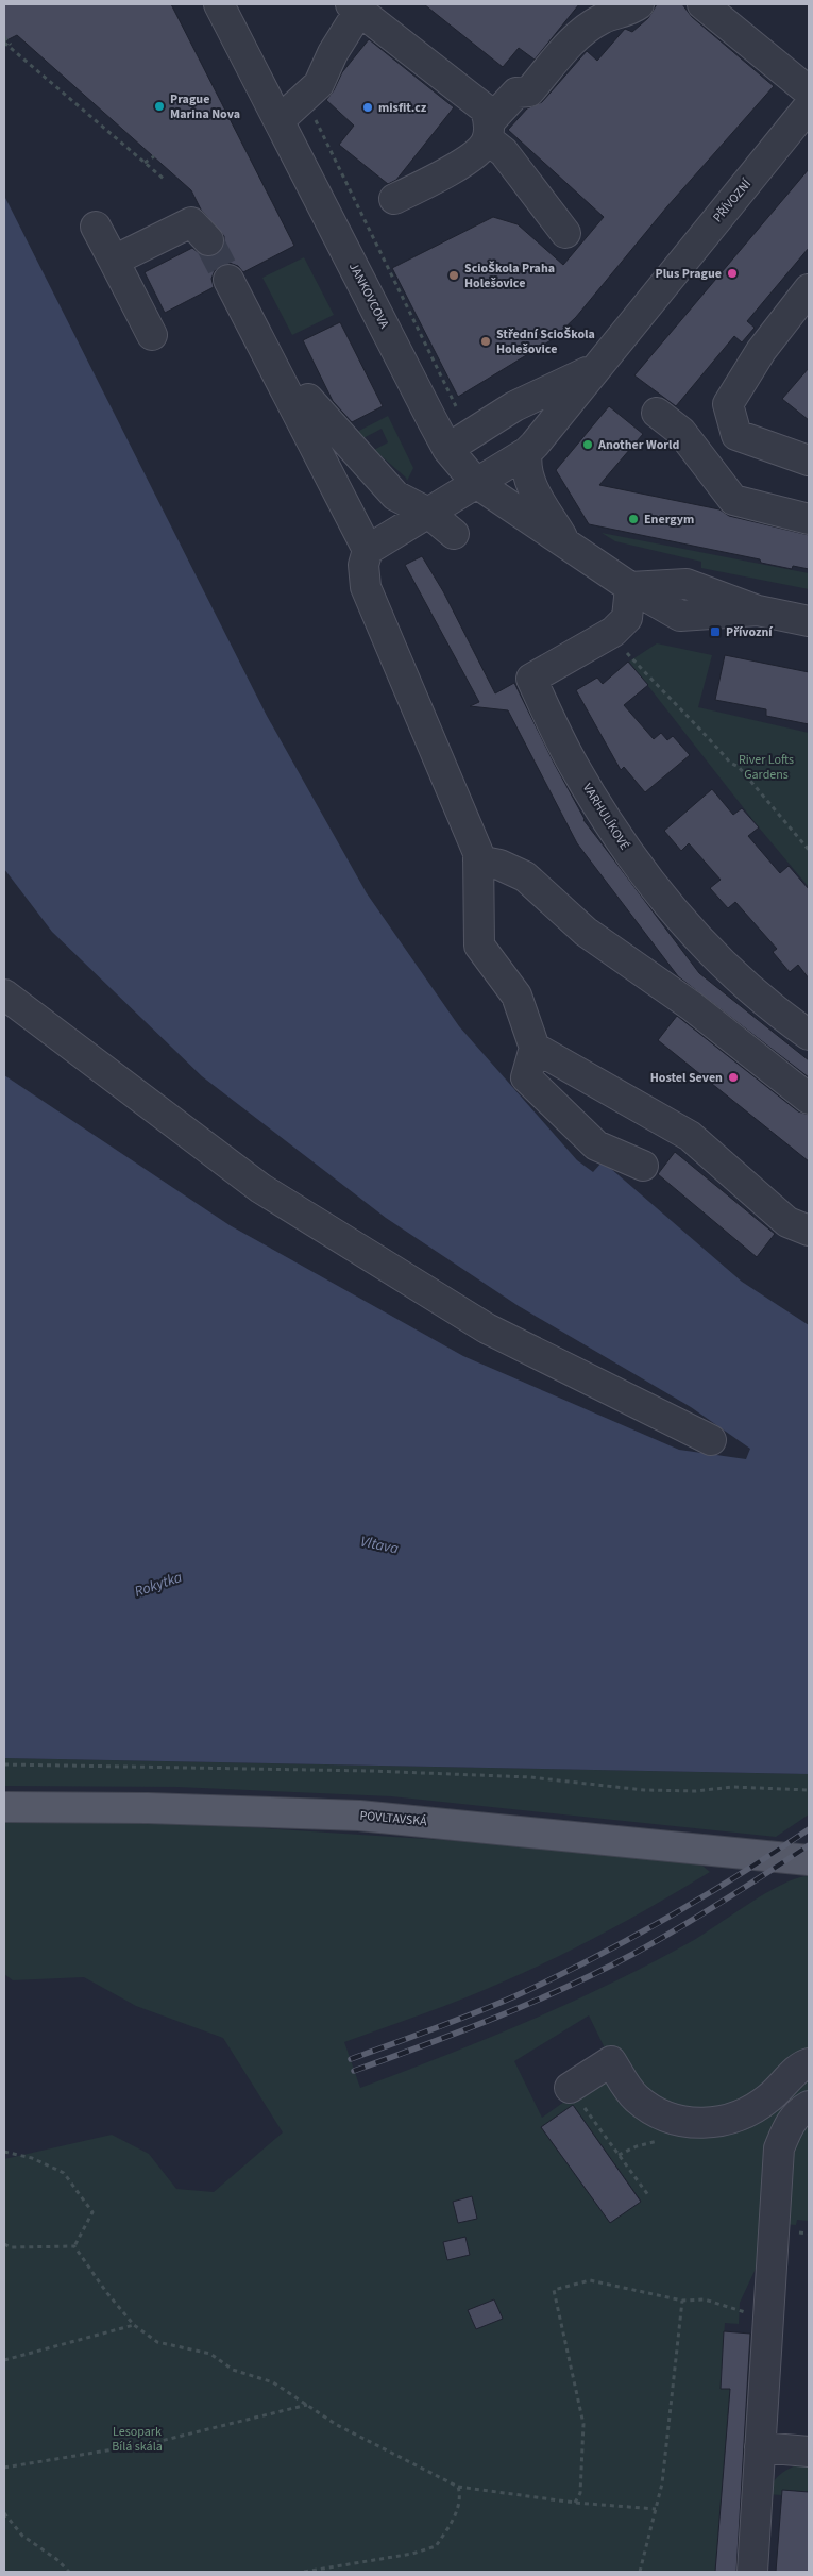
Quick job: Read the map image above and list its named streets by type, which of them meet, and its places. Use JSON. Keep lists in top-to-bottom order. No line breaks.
{"streets":{"main road":["POVLTAVSKÁ"],"street":["PŘÍVOZNÍ","JANKOVCOVA","VARHULÍKOVÉ"]},"crossings":[["PŘÍVOZNÍ","JANKOVCOVA"],["JANKOVCOVA","VARHULÍKOVÉ"]],"water":["Vltava","Rokytka"],"parks":["River Lofts Gardens","Lesopark Bílá skála"],"places":{"other":["Prague Marina Nova","misfit.cz","Plus Prague","ScioŠkola Praha Holešovice","Střední ScioŠkola Holešovice","Another World","Energym","Hostel Seven"],"transit":["Přívozní"]}}
